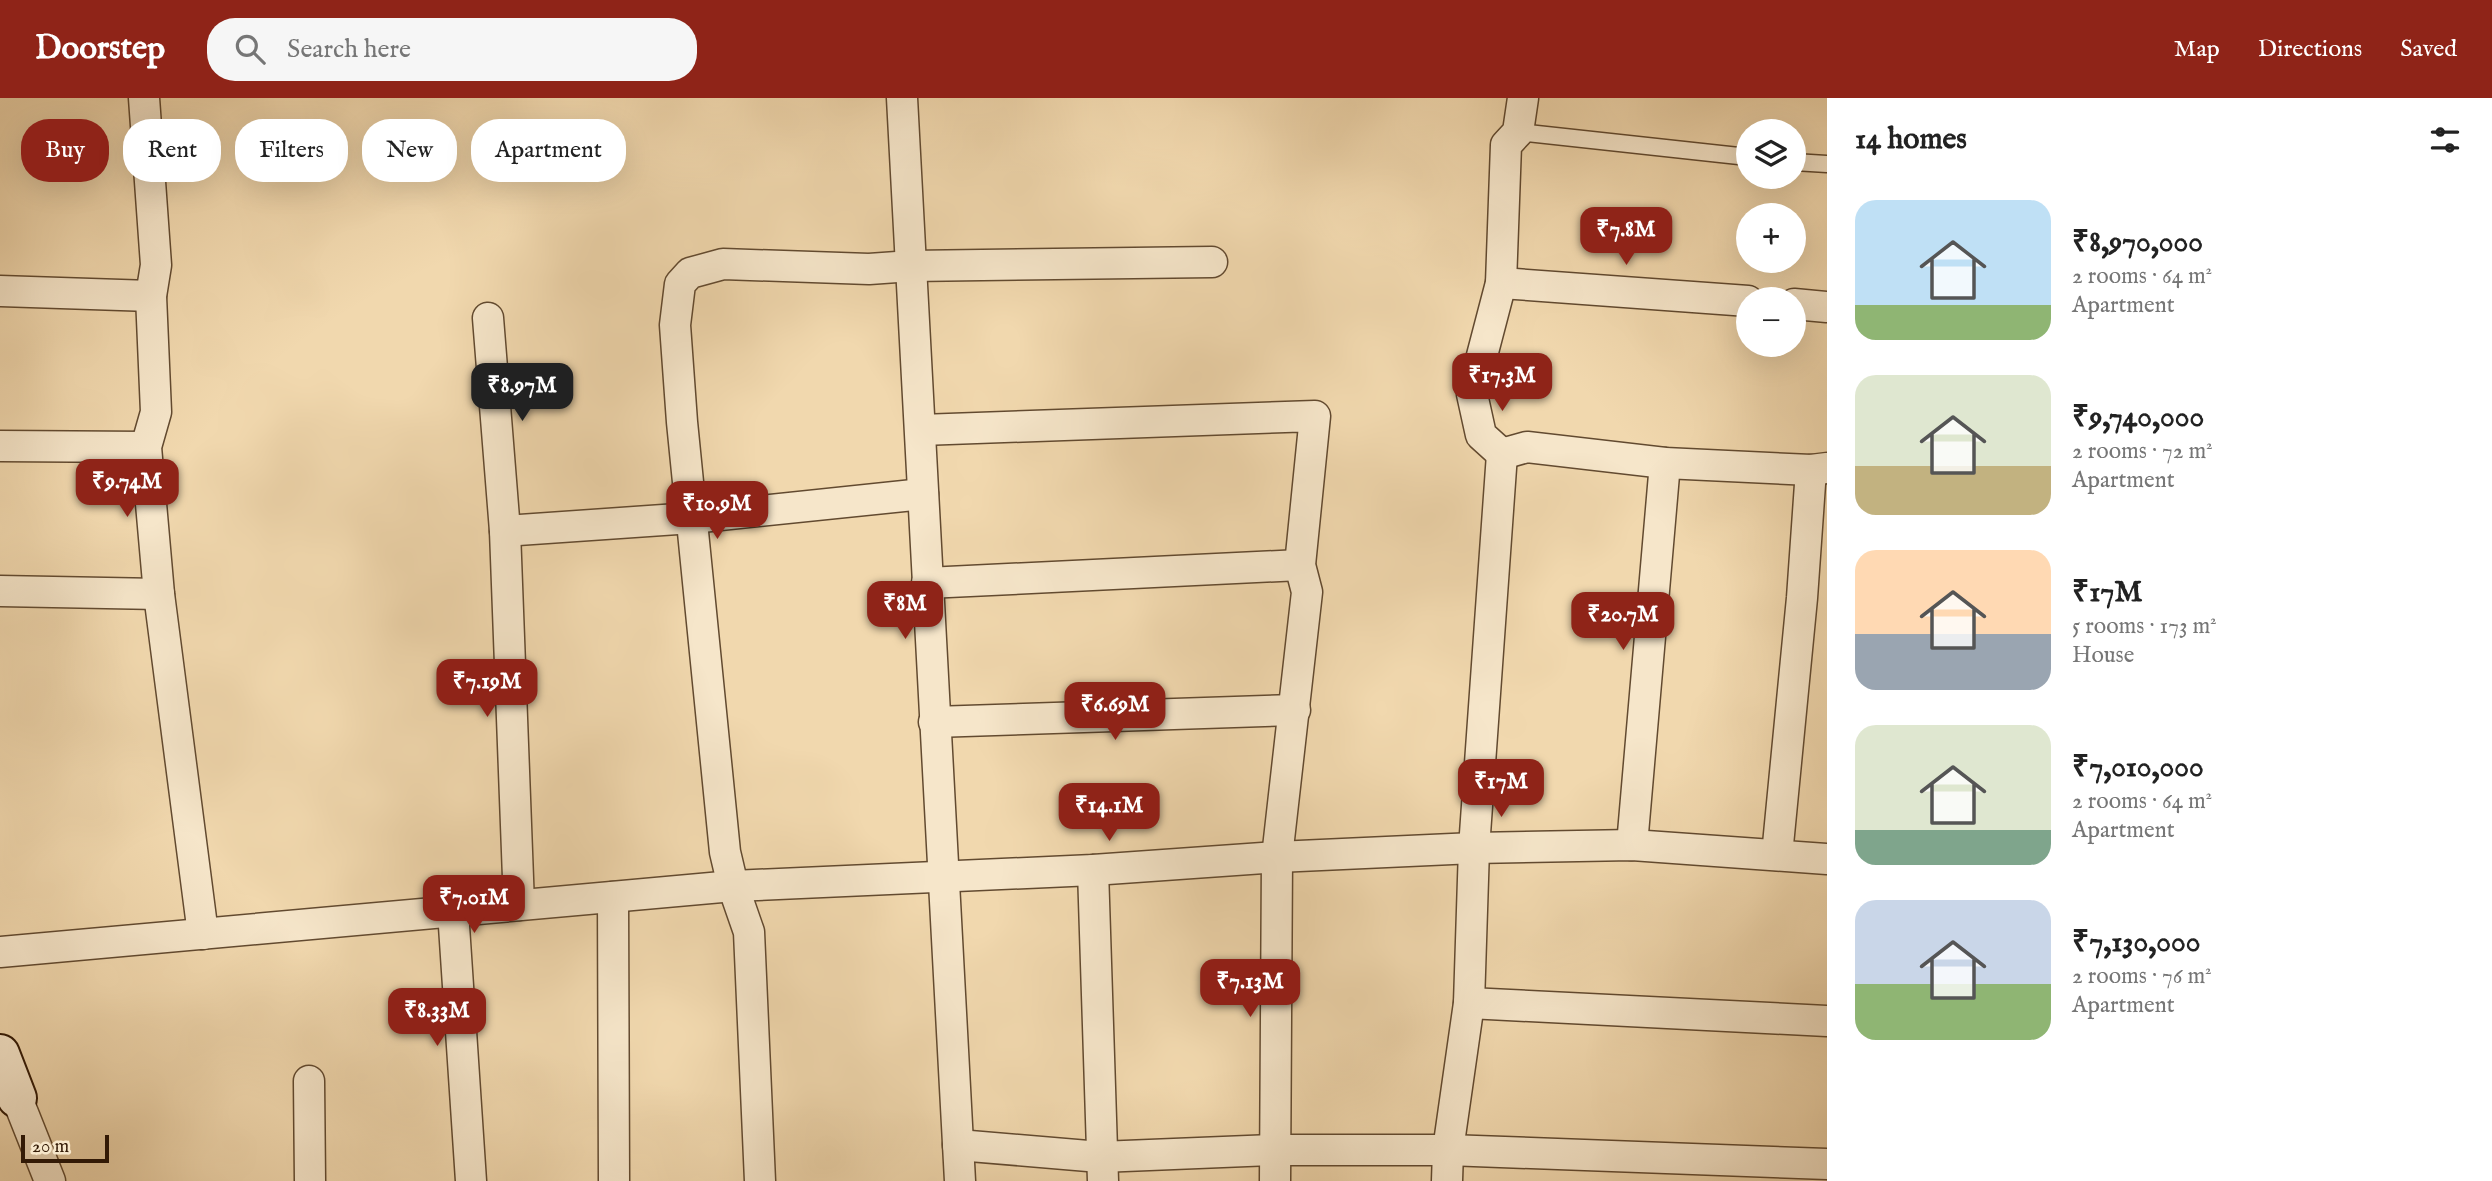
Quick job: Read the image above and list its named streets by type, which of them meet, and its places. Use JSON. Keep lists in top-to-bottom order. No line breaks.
{"scale_bar":"20 m","page":{"header":"Doorstep","search":"Search here","nav":["Map","Directions","Saved"],"heading":"14 homes","map_buttons":["+","−"],"chip":["Buy","Rent","Filters","New","Apartment"],"list":[{"name":"₹8,970,000","note":"2 rooms · 64 m² · Apartment"},{"name":"₹9,740,000","note":"2 rooms · 72 m² · Apartment"},{"name":"₹17M","note":"5 rooms · 173 m² · House"},{"name":"₹7,010,000","note":"2 rooms · 64 m² · Apartment"},{"name":"₹7,130,000","note":"2 rooms · 76 m² · Apartment"}],"price":["₹7.8M","₹17.3M","₹8.97M","₹9.74M","₹10.9M","₹8M","₹20.7M","₹7.19M","₹6.69M","₹17M","₹14.1M","₹7.01M","₹7.13M","₹8.33M"],"scale":"20 m"}}
